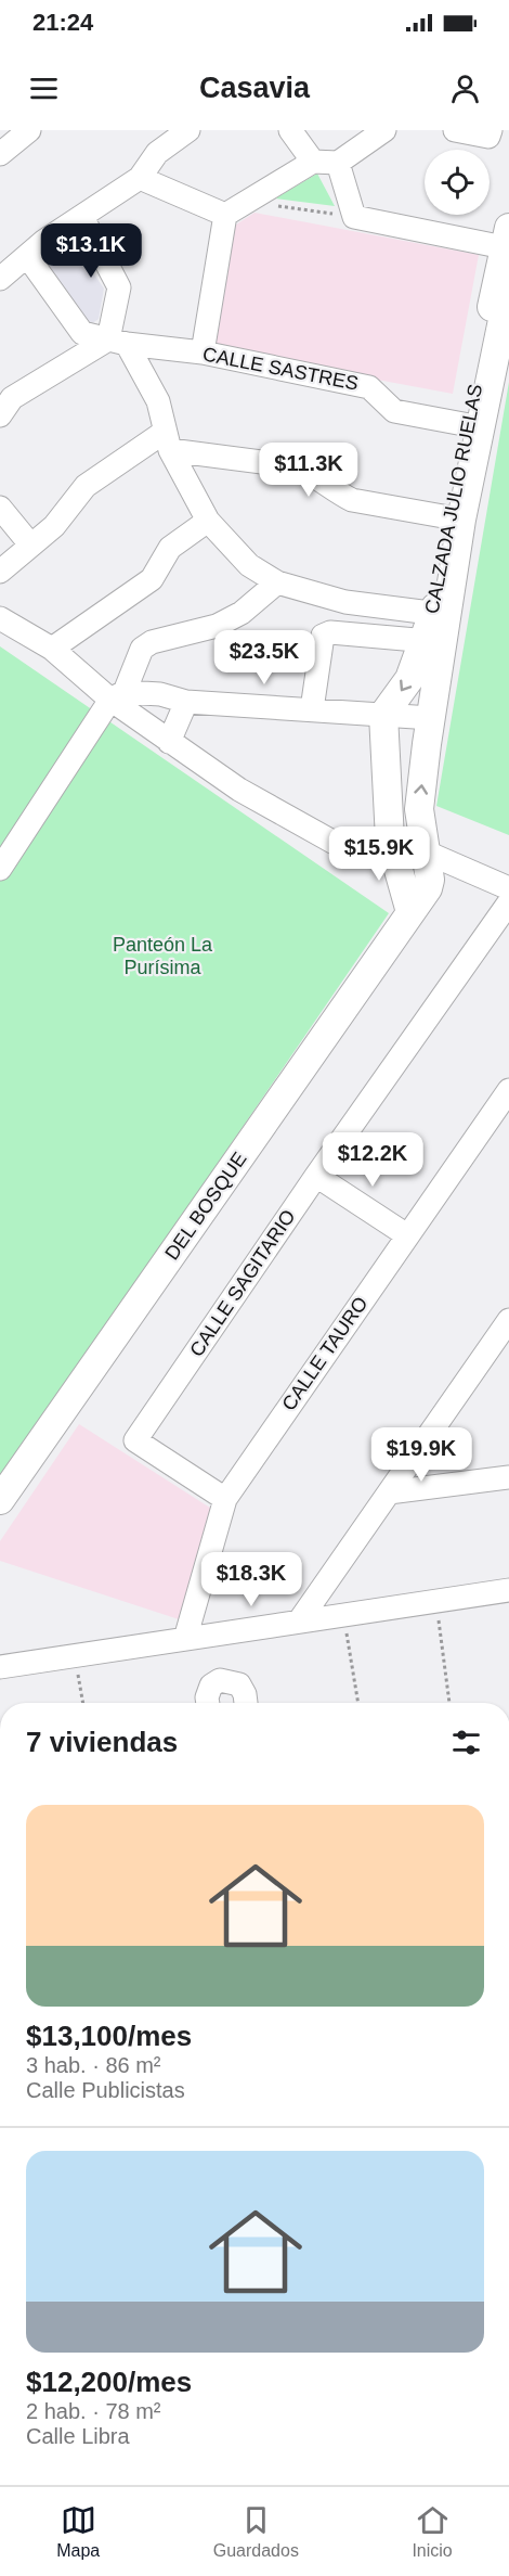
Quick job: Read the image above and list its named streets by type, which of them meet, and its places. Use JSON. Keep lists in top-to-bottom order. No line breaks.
{"streets":{"main road":["CALZADA JULIO RUELAS","DEL BOSQUE"],"street":["CALLE SASTRES","CALLE SAGITARIO","CALLE TAURO"]},"crossings":[["CALLE SASTRES","CALZADA JULIO RUELAS"],["CALZADA JULIO RUELAS","DEL BOSQUE"],["CALLE SAGITARIO","CALLE TAURO"]],"parks":["Panteón La Purísima"],"page":{"status":"21:24","header":"Casavia","price":["$13.1K","$11.3K","$23.5K","$15.9K","$12.2K","$19.9K","$18.3K"],"heading":"7 viviendas","list":[{"name":"$13,100/mes","note":"3 hab. · 86 m² · Calle Publicistas"},{"name":"$12,200/mes","note":"2 hab. · 78 m² · Calle Libra"}],"tabs":["Mapa","Guardados","Inicio"]}}
